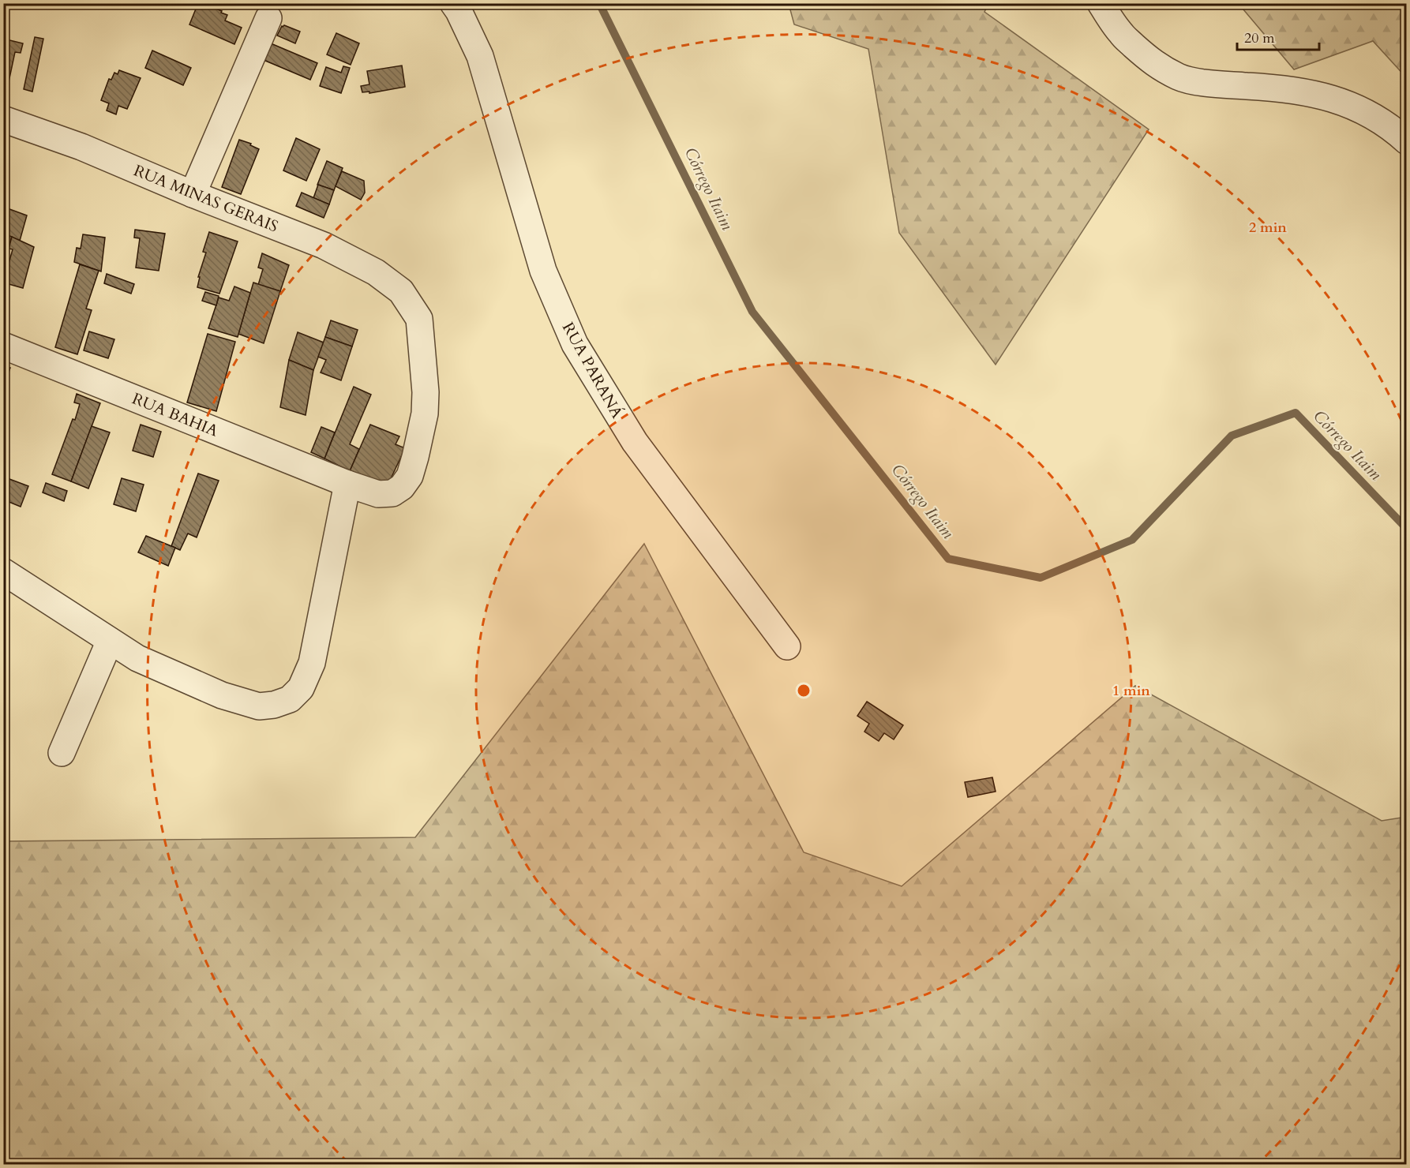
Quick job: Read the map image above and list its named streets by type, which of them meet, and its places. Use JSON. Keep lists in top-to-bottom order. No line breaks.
{"streets":{"street":["RUA MINAS GERAIS","RUA PARANÁ","RUA BAHIA"]},"crossings":[["RUA MINAS GERAIS","RUA BAHIA"]],"water":["Córrego Itaim"],"scale_bar":"20 m","rings":["2 min","1 min"]}
